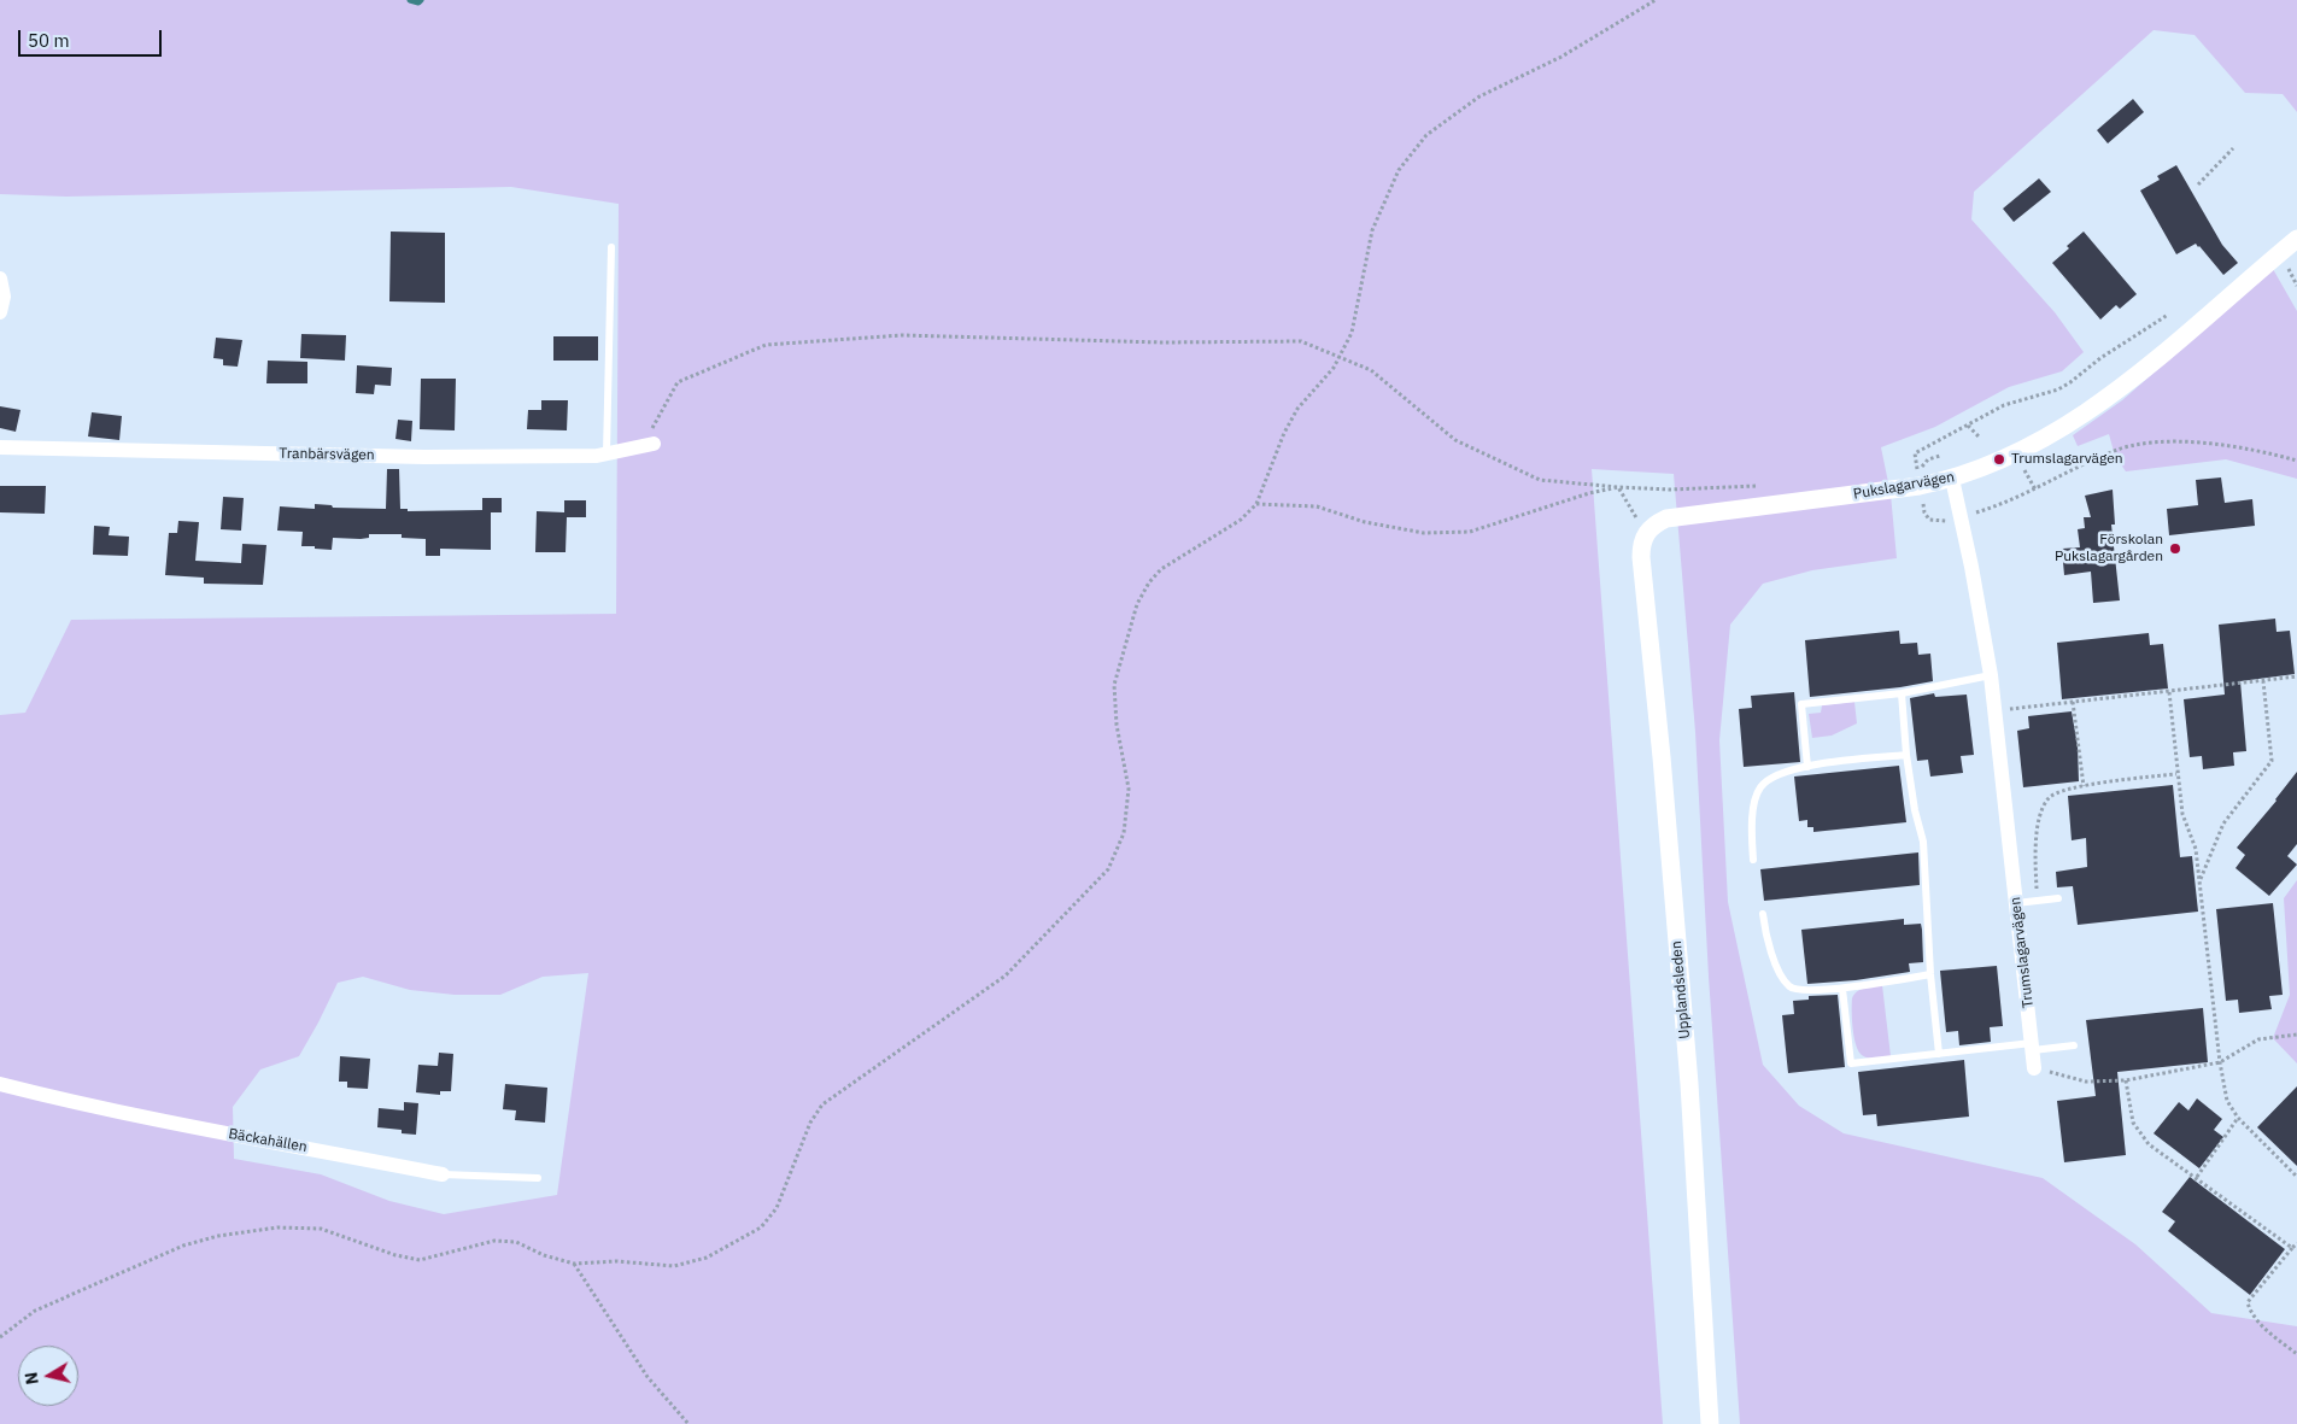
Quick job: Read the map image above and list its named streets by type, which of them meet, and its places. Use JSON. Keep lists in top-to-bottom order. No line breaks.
{"streets":{"street":["Tranbärsvägen","Pukslagarvägen","Trumslagarvägen","Upplandsleden","Bäckahällen"]},"crossings":[["Pukslagarvägen","Trumslagarvägen"],["Pukslagarvägen","Upplandsleden"]],"places":["Trumslagarvägen","Förskolan Pukslagargården"],"scale_bar":"50 m","north":"left"}
